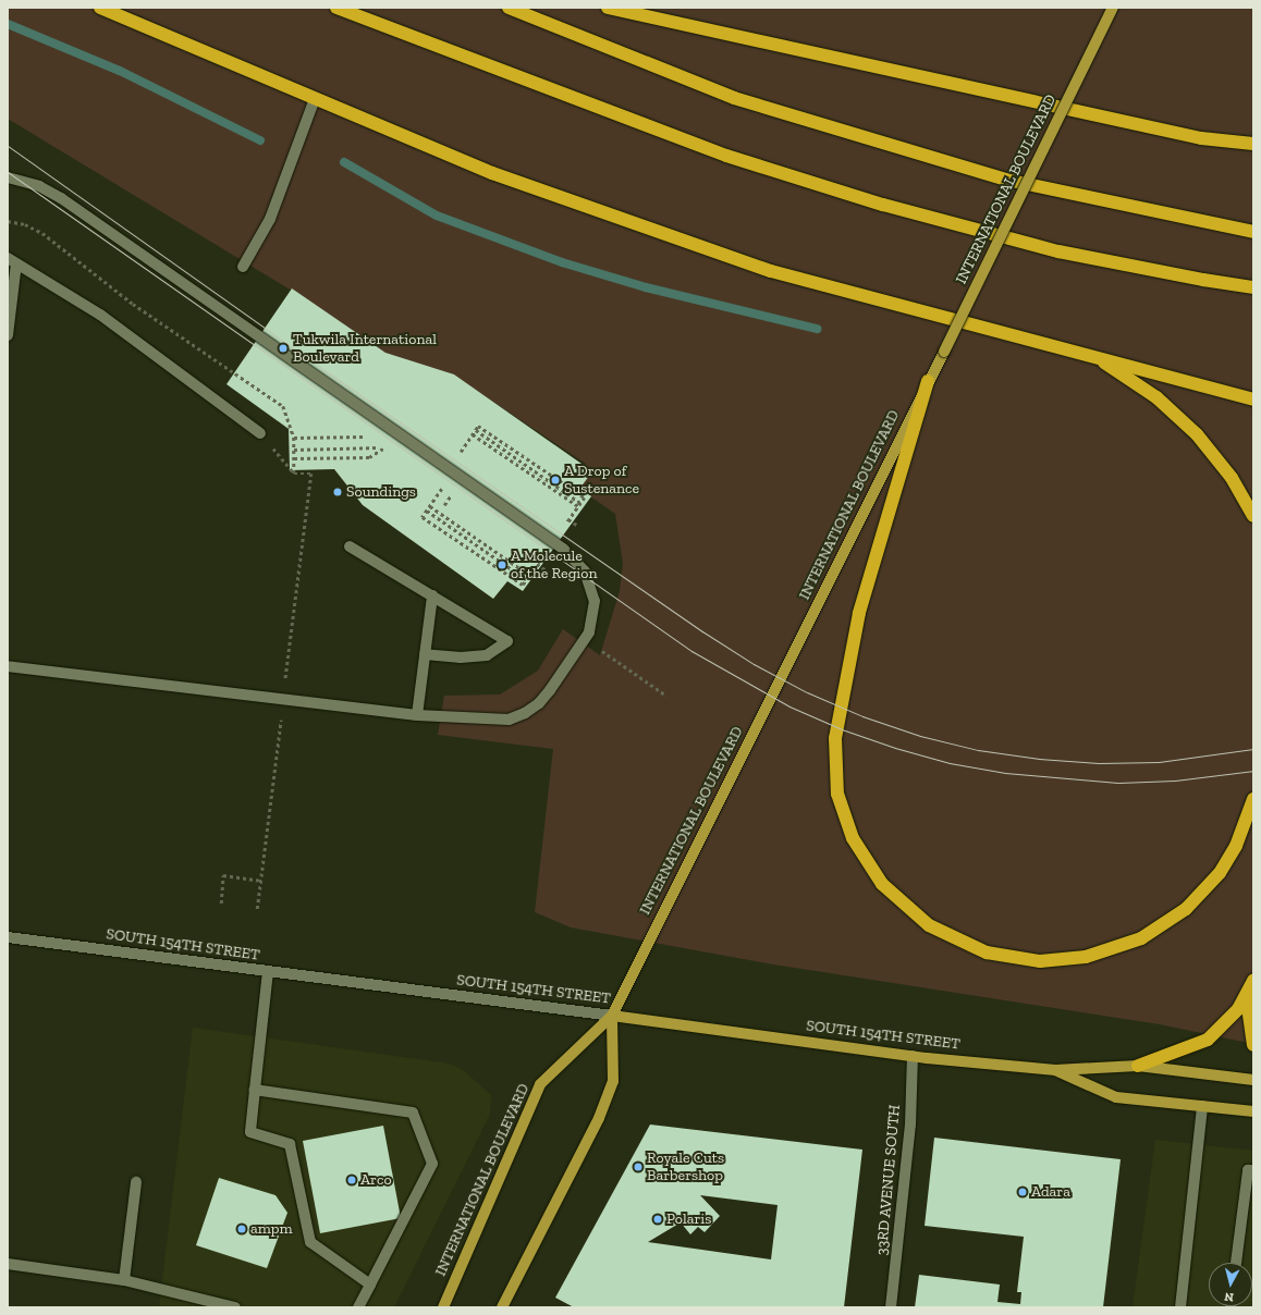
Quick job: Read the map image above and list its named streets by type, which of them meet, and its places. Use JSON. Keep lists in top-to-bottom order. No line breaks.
{"streets":{"main road":["INTERNATIONAL BOULEVARD","SOUTH 154TH STREET"],"street":["33RD AVENUE SOUTH"]},"crossings":[["INTERNATIONAL BOULEVARD","SOUTH 154TH STREET"],["SOUTH 154TH STREET","33RD AVENUE SOUTH"]],"places":["Tukwila International Boulevard","A Drop of Sustenance","Soundings","A Molecule of the Region","Royale Cuts Barbershop","Arco","Adara","Polaris","ampm"],"north":"bottom"}
